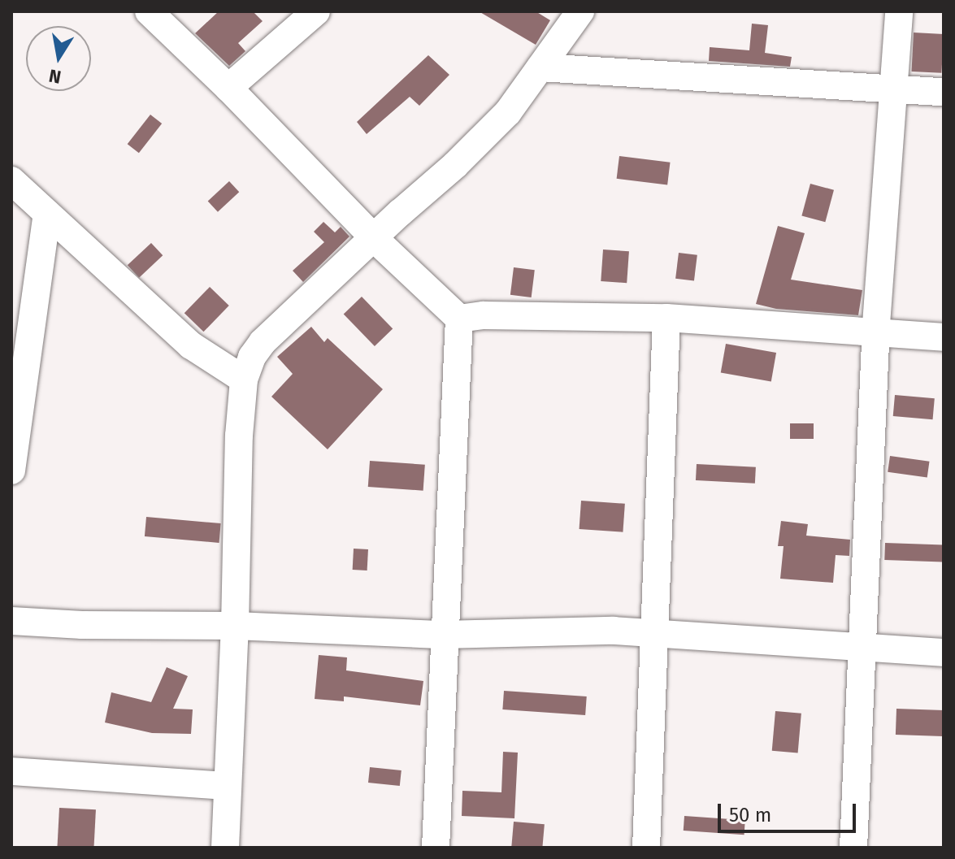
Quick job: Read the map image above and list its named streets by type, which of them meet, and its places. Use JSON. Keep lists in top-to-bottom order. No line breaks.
{"scale_bar":"50 m","north":"bottom"}
